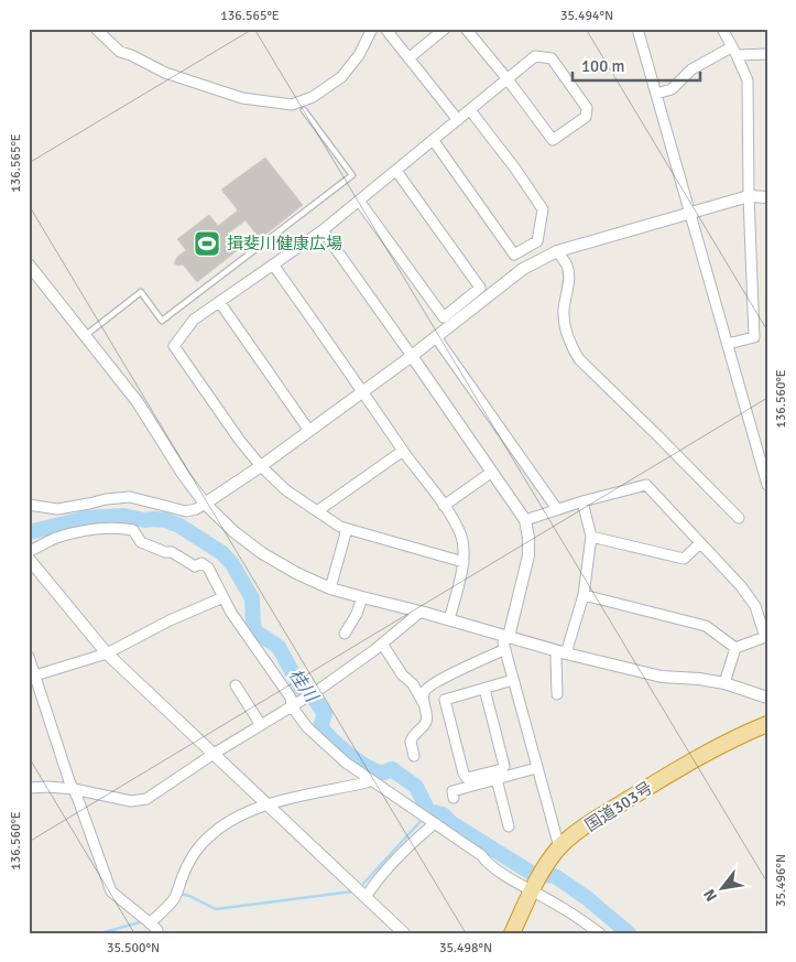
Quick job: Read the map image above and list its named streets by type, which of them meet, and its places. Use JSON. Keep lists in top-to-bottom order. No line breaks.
{"streets":{"highway":["国道303号"]},"water":["桂川"],"places":{"sports":["揖斐川健康広場"]},"scale_bar":"100 m","north":"bottom left","coordinates":["136.565°E","35.494°N","136.560°E","35.496°N","35.500°N","35.498°N"]}
